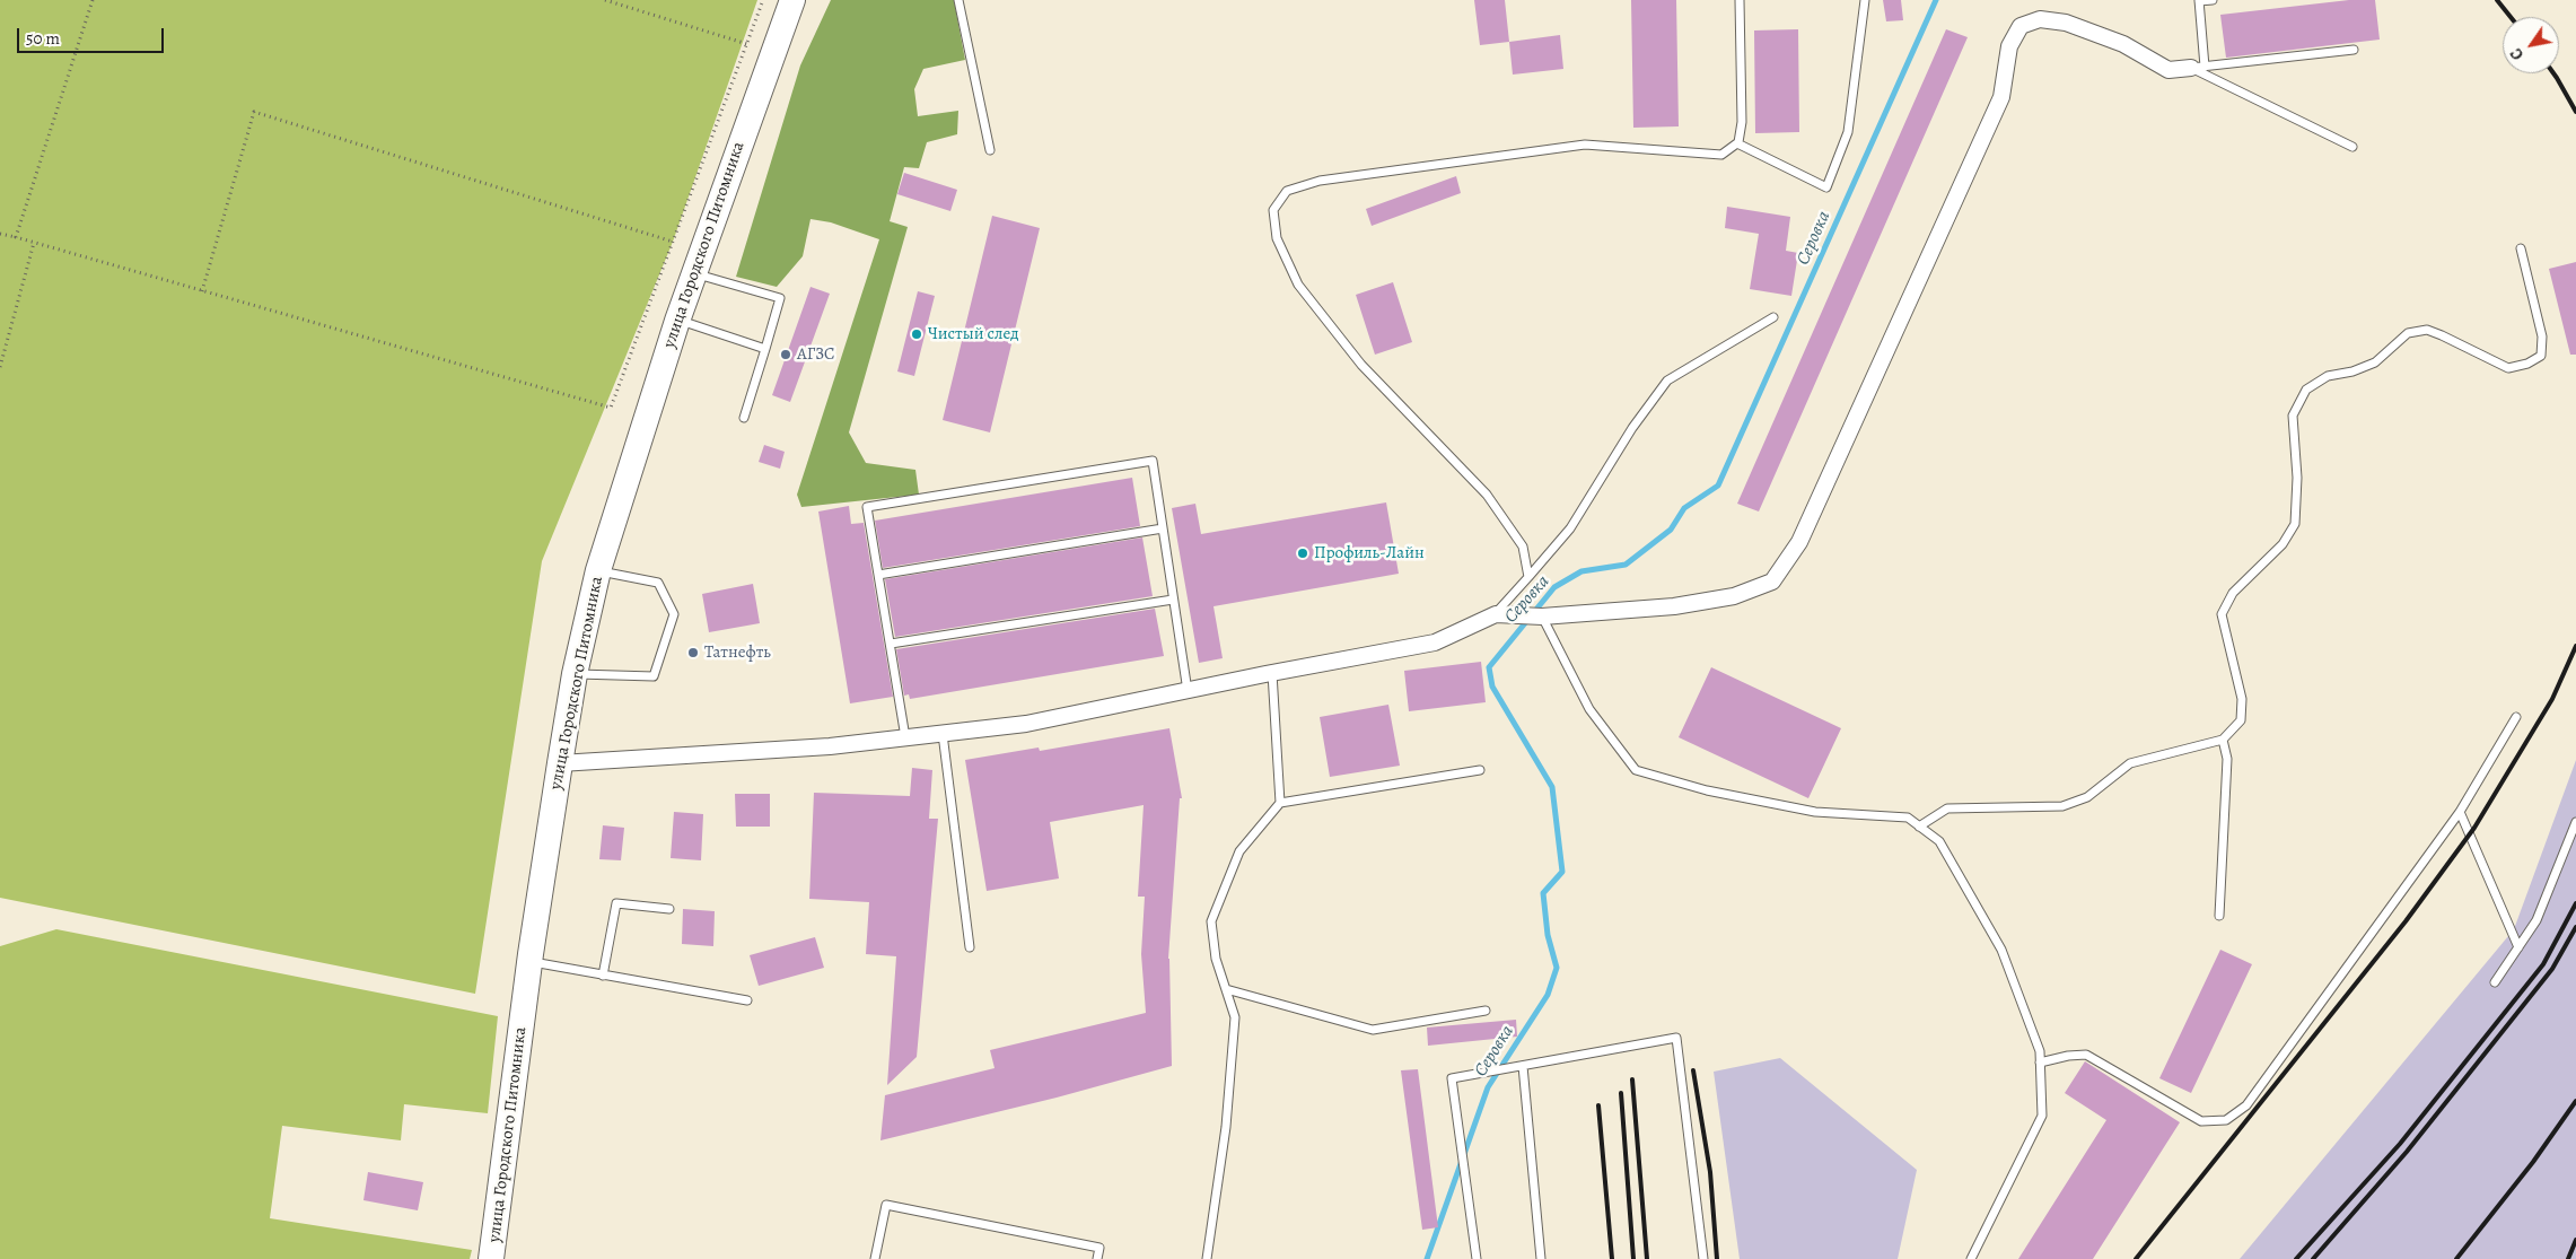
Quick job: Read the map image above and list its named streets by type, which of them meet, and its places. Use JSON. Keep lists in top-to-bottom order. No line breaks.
{"streets":{"main road":["улица Городского Питомника"]},"water":["Серовка"],"places":["Чистый след","АГЗС","Профиль-Лайн","Татнефть"],"scale_bar":"50 m","north":"bottom left"}
